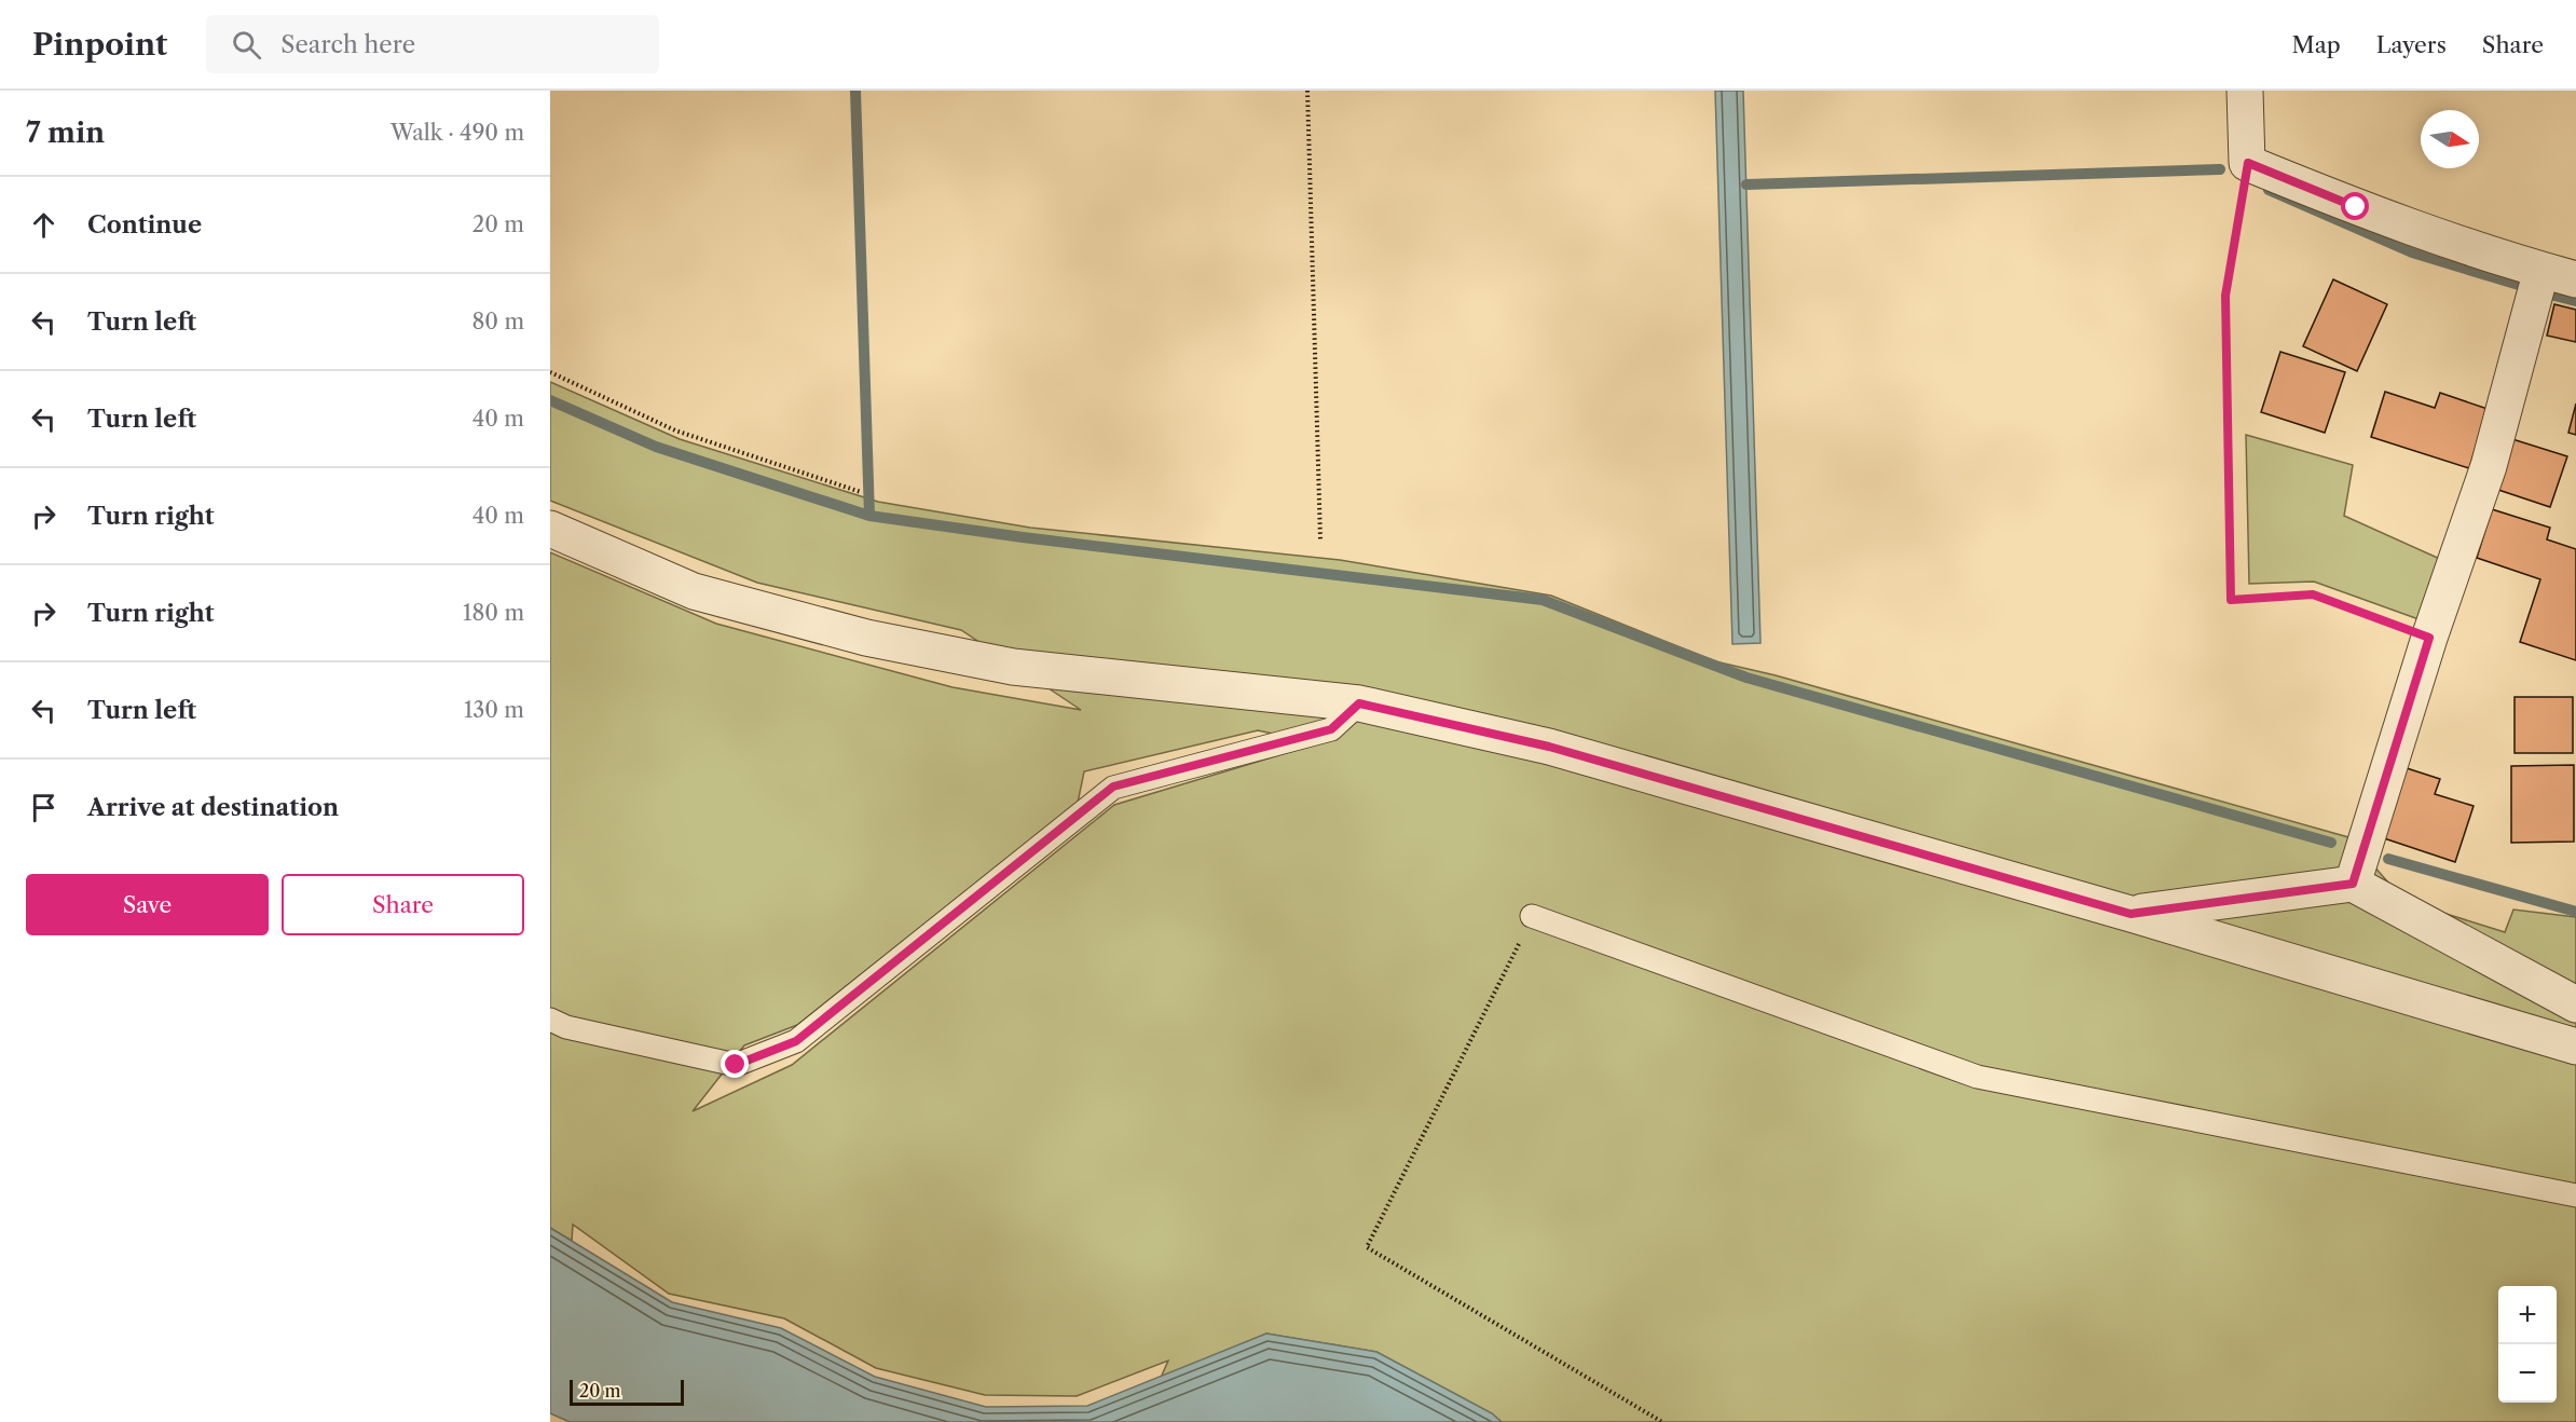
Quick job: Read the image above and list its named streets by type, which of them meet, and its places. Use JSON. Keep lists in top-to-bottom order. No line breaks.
{"scale_bar":"20 m","north":"right","page":{"header":"Pinpoint","search":"Search here","nav":["Map","Layers","Share"],"heading":["7 min","Walk · 490 m"],"list":[["Continue","20 m"],["Turn left","80 m"],["Turn left","40 m"],["Turn right","40 m"],["Turn right","180 m"],["Turn left","130 m"],"Arrive at destination"],"buttons":["Save","Share"],"map_buttons":["+","−"],"scale":"20 m"}}
